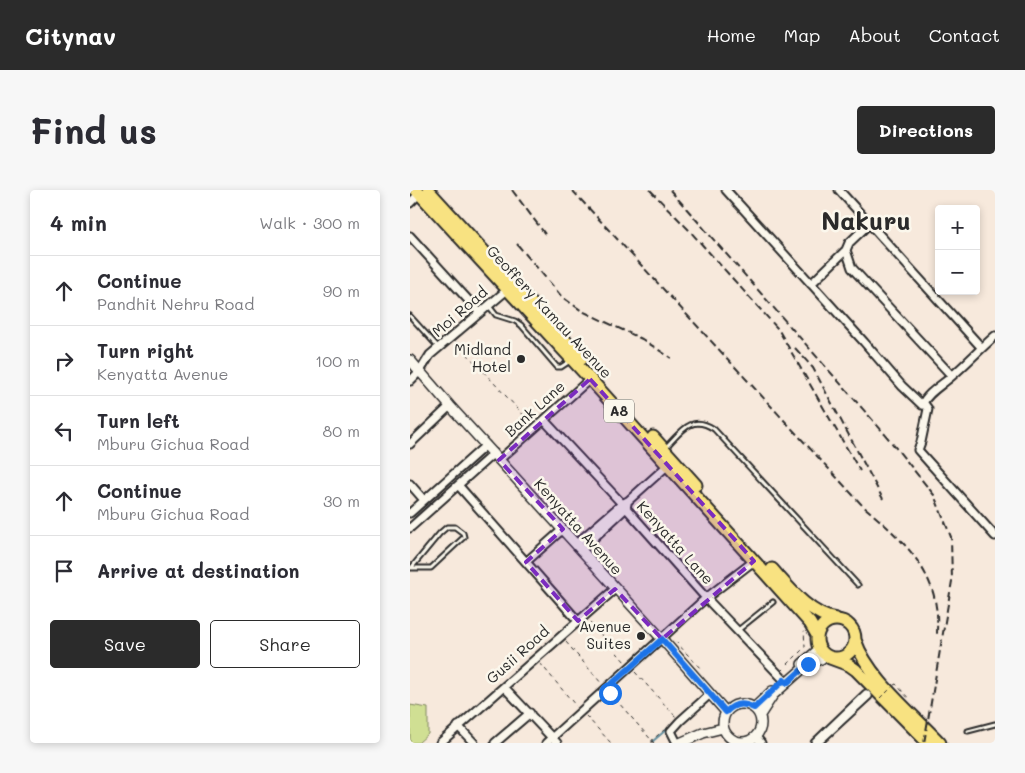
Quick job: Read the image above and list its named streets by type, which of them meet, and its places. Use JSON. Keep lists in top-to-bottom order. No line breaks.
{"streets":{"highway":["Geoffery Kamau Avenue","A8"],"street":["Moi Road","Bank Lane","Kenyatta Avenue","Kenyatta Lane","Gusii Road"]},"crossings":[["Moi Road","Geoffery Kamau Avenue"],["Moi Road","Kenyatta Avenue"],["Geoffery Kamau Avenue","Bank Lane"],["Geoffery Kamau Avenue","A8"],["Bank Lane","Kenyatta Avenue"],["Bank Lane","Kenyatta Lane"],["Kenyatta Avenue","Gusii Road"]],"districts":["Nakuru"],"places":["Midland Hotel","Avenue Suites"],"page":{"header":"Citynav","nav":["Home","Map","About","Contact"],"buttons":["Directions",["Save","Share"]],"title":"Find us","heading":["4 min","Walk · 300 m"],"map_buttons":["+","−"],"list":[["Continue","Pandhit Nehru Road","90 m"],["Turn right","Kenyatta Avenue","100 m"],["Turn left","Mburu Gichua Road","80 m"],["Continue","Mburu Gichua Road","30 m"],"Arrive at destination"]}}
